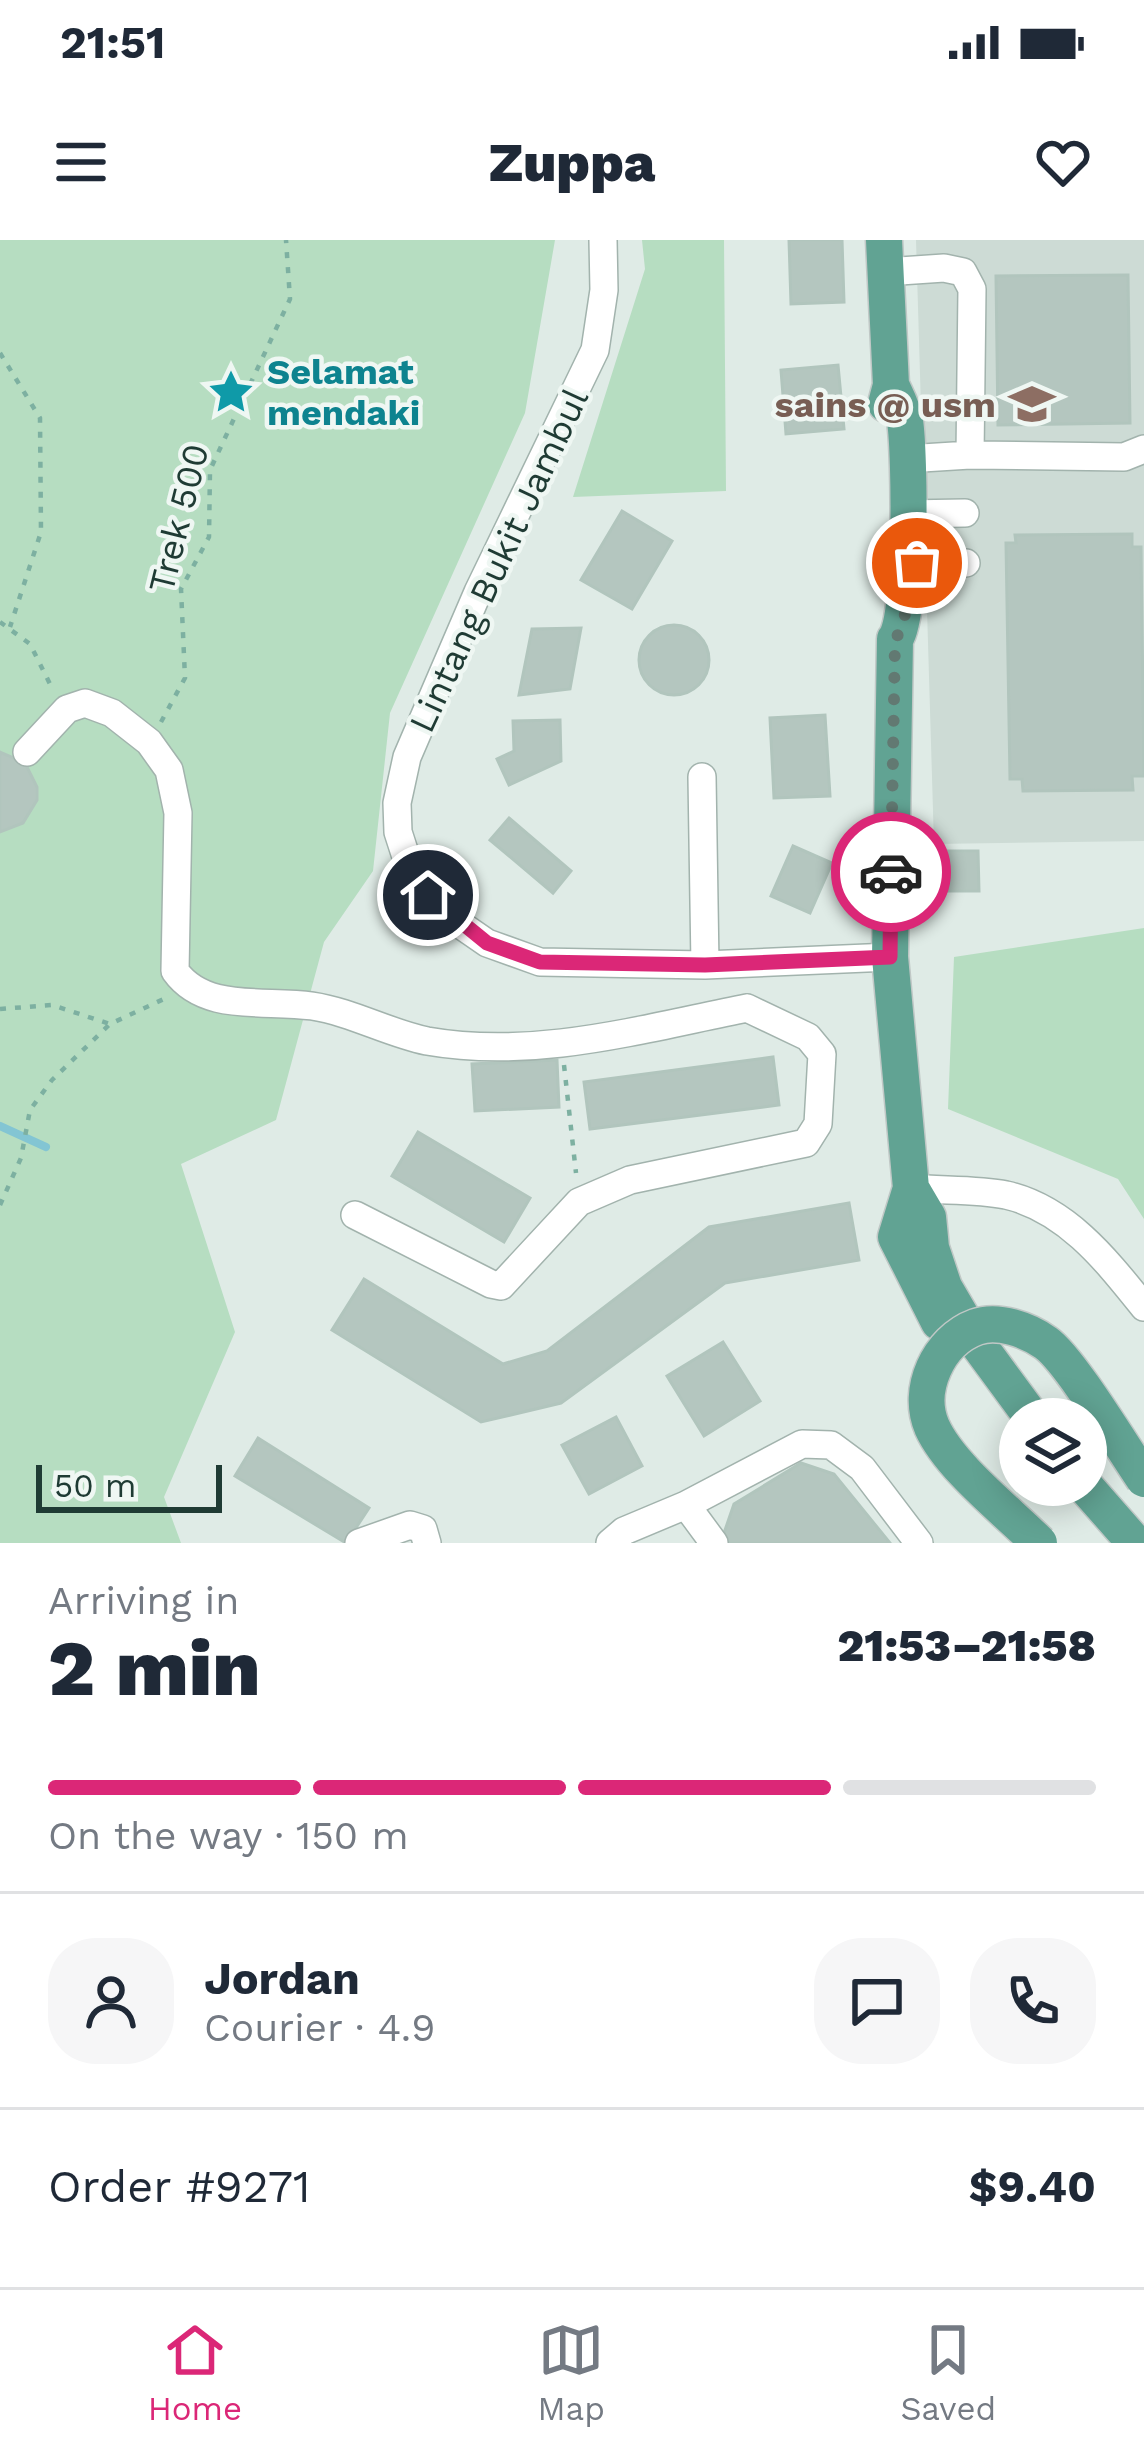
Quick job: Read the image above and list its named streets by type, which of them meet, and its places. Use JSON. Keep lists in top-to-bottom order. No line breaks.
{"streets":{"street":["Lintang Bukit Jambul"],"path":["Trek 500"]},"places":{"place":["Selamat mendaki"],"school or university":["sains @ usm"]},"scale_bar":"50 m","page":{"status":"21:51","header":"Zuppa","scale":"50 m","heading":["2 min","Arriving in","21:53–21:58"],"panel":["Jordan","Courier · 4.9","Order #9271","$9.40"],"bar":"On the way · 150 m","tabs":["Home","Map","Saved"]}}
